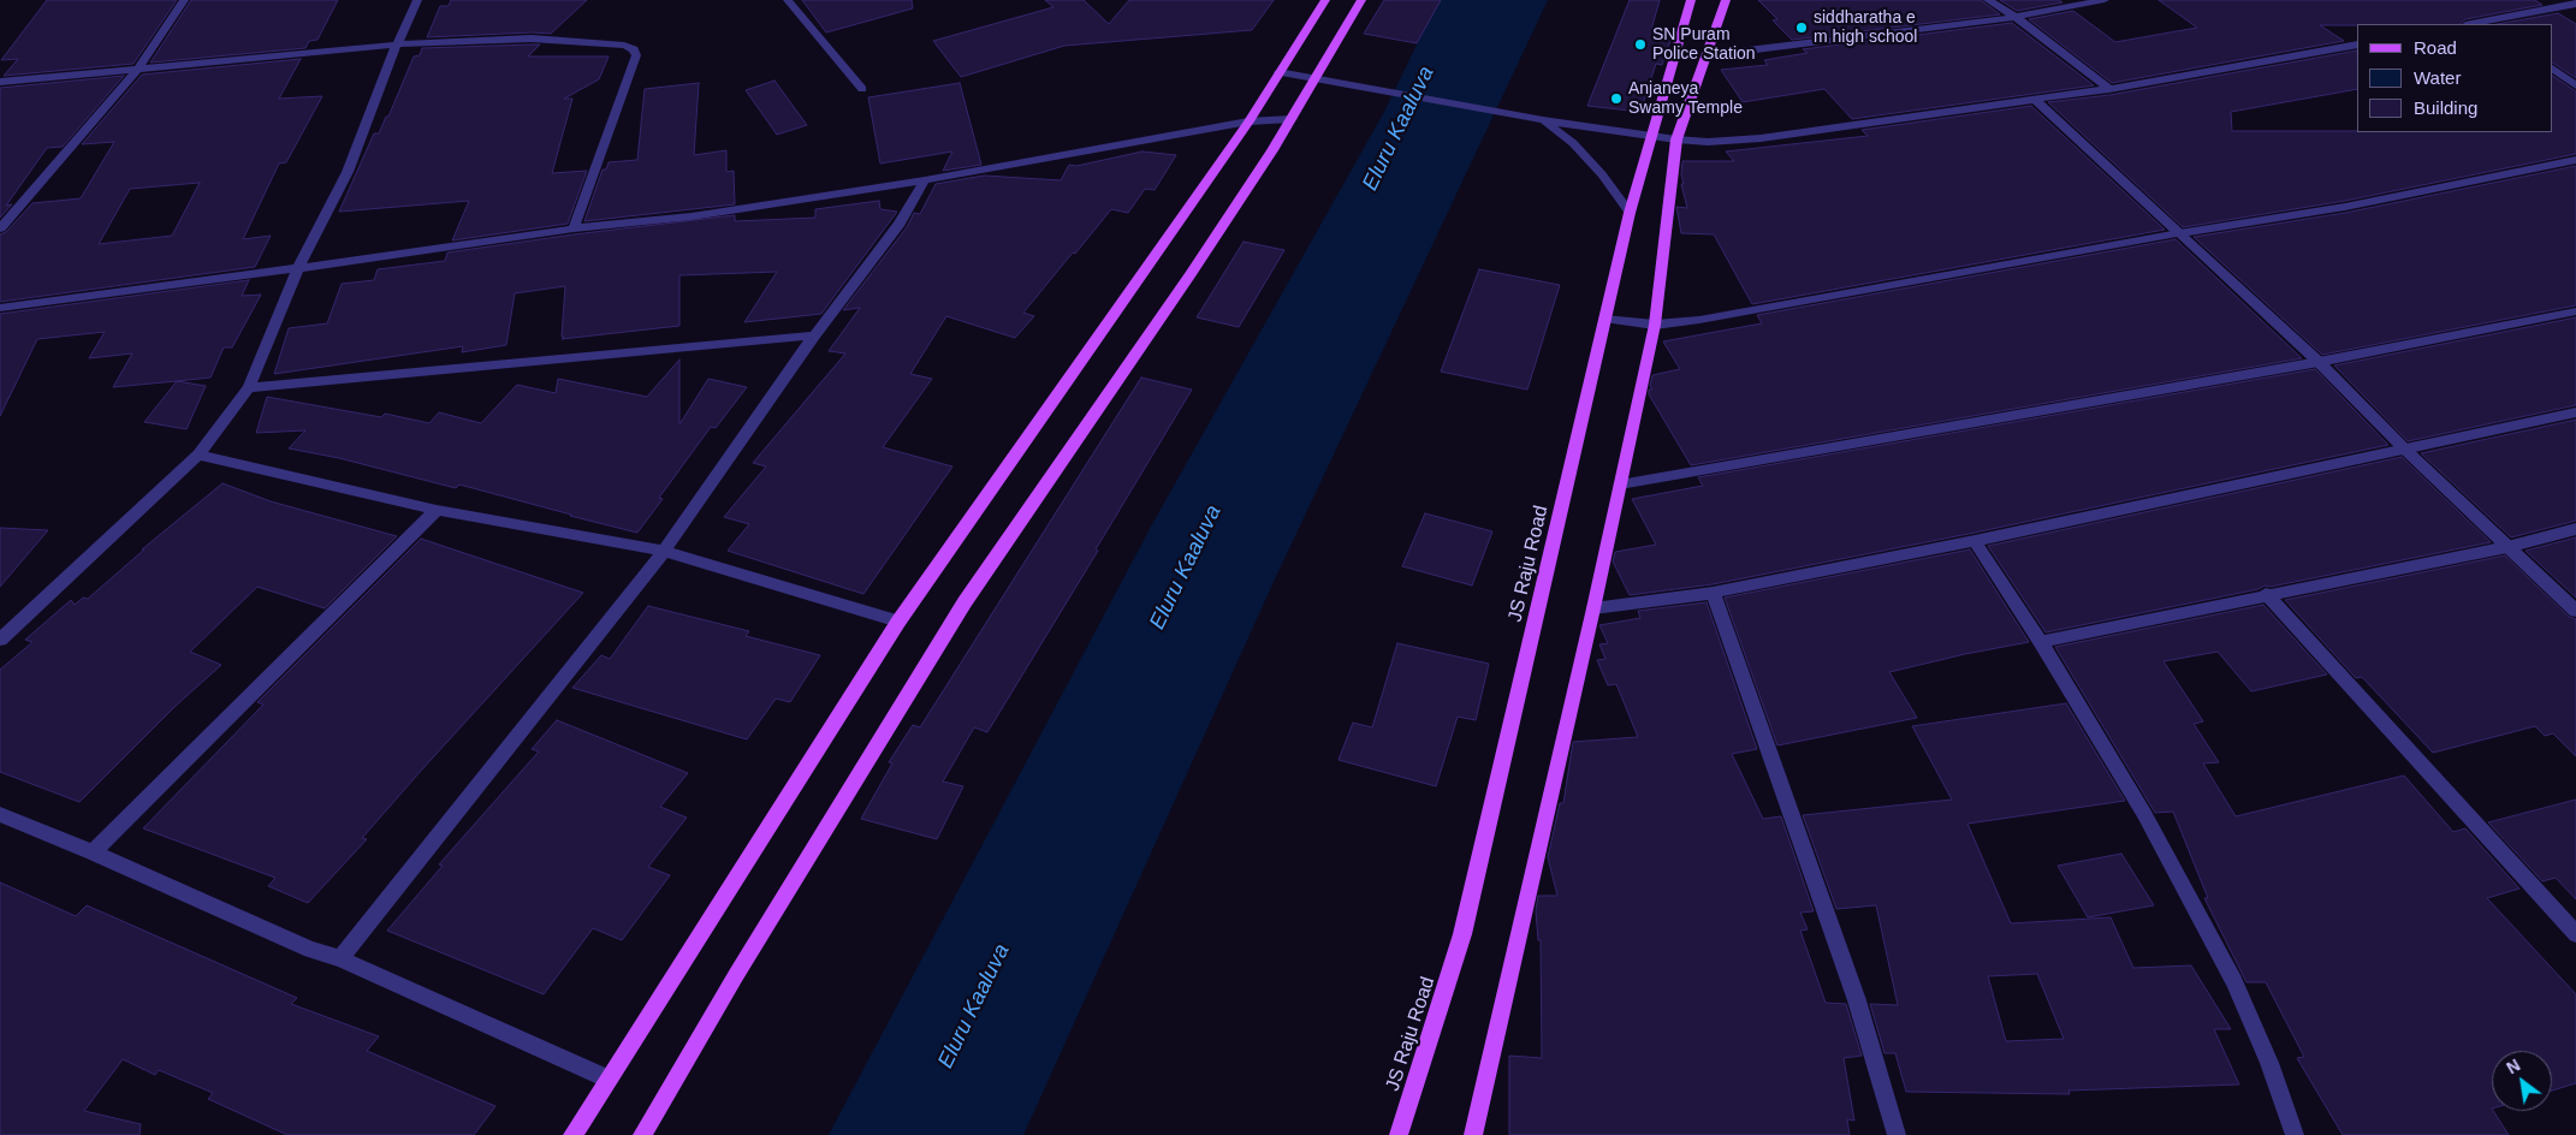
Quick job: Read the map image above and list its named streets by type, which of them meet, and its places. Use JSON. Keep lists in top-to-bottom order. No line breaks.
{"streets":{"main road":["JS Raju Road"]},"water":["Eluru Kaaluva"],"places":["siddharatha e m high school","SN Puram Police Station","Anjaneya Swamy Temple"],"legend":["Road","Water","Building"],"north":"top left"}
